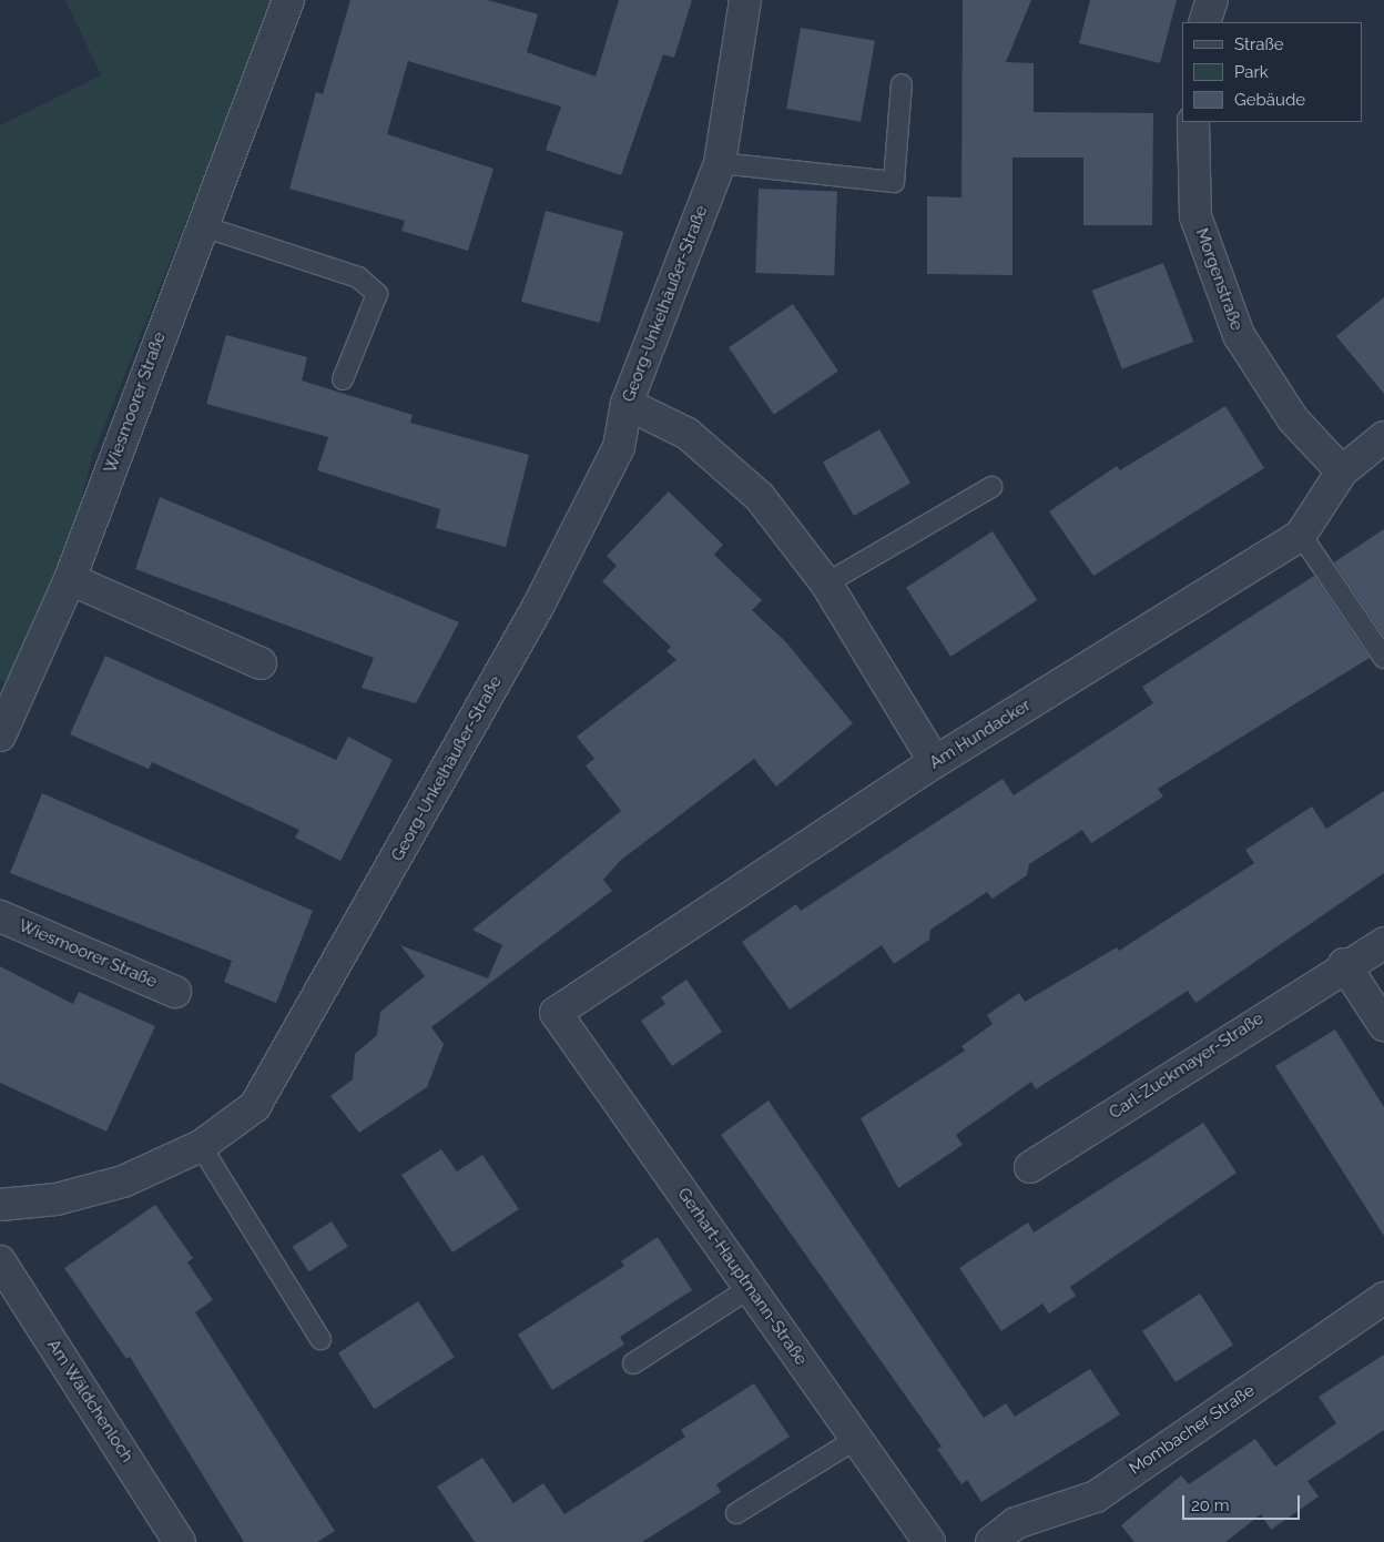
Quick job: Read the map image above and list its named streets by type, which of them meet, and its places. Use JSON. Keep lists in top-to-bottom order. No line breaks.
{"streets":{"street":["Morgenstraße","Georg-Unkelhäußer-Straße","Wiesmoorer Straße","Am Hundacker","Carl-Zuckmayer-Straße","Gerhart-Hauptmann-Straße","Am Wäldchenloch","Mombacher Straße"]},"crossings":[["Morgenstraße","Am Hundacker"],["Am Hundacker","Gerhart-Hauptmann-Straße"]],"legend":["Straße","Park","Gebäude"],"scale_bar":"20 m"}
